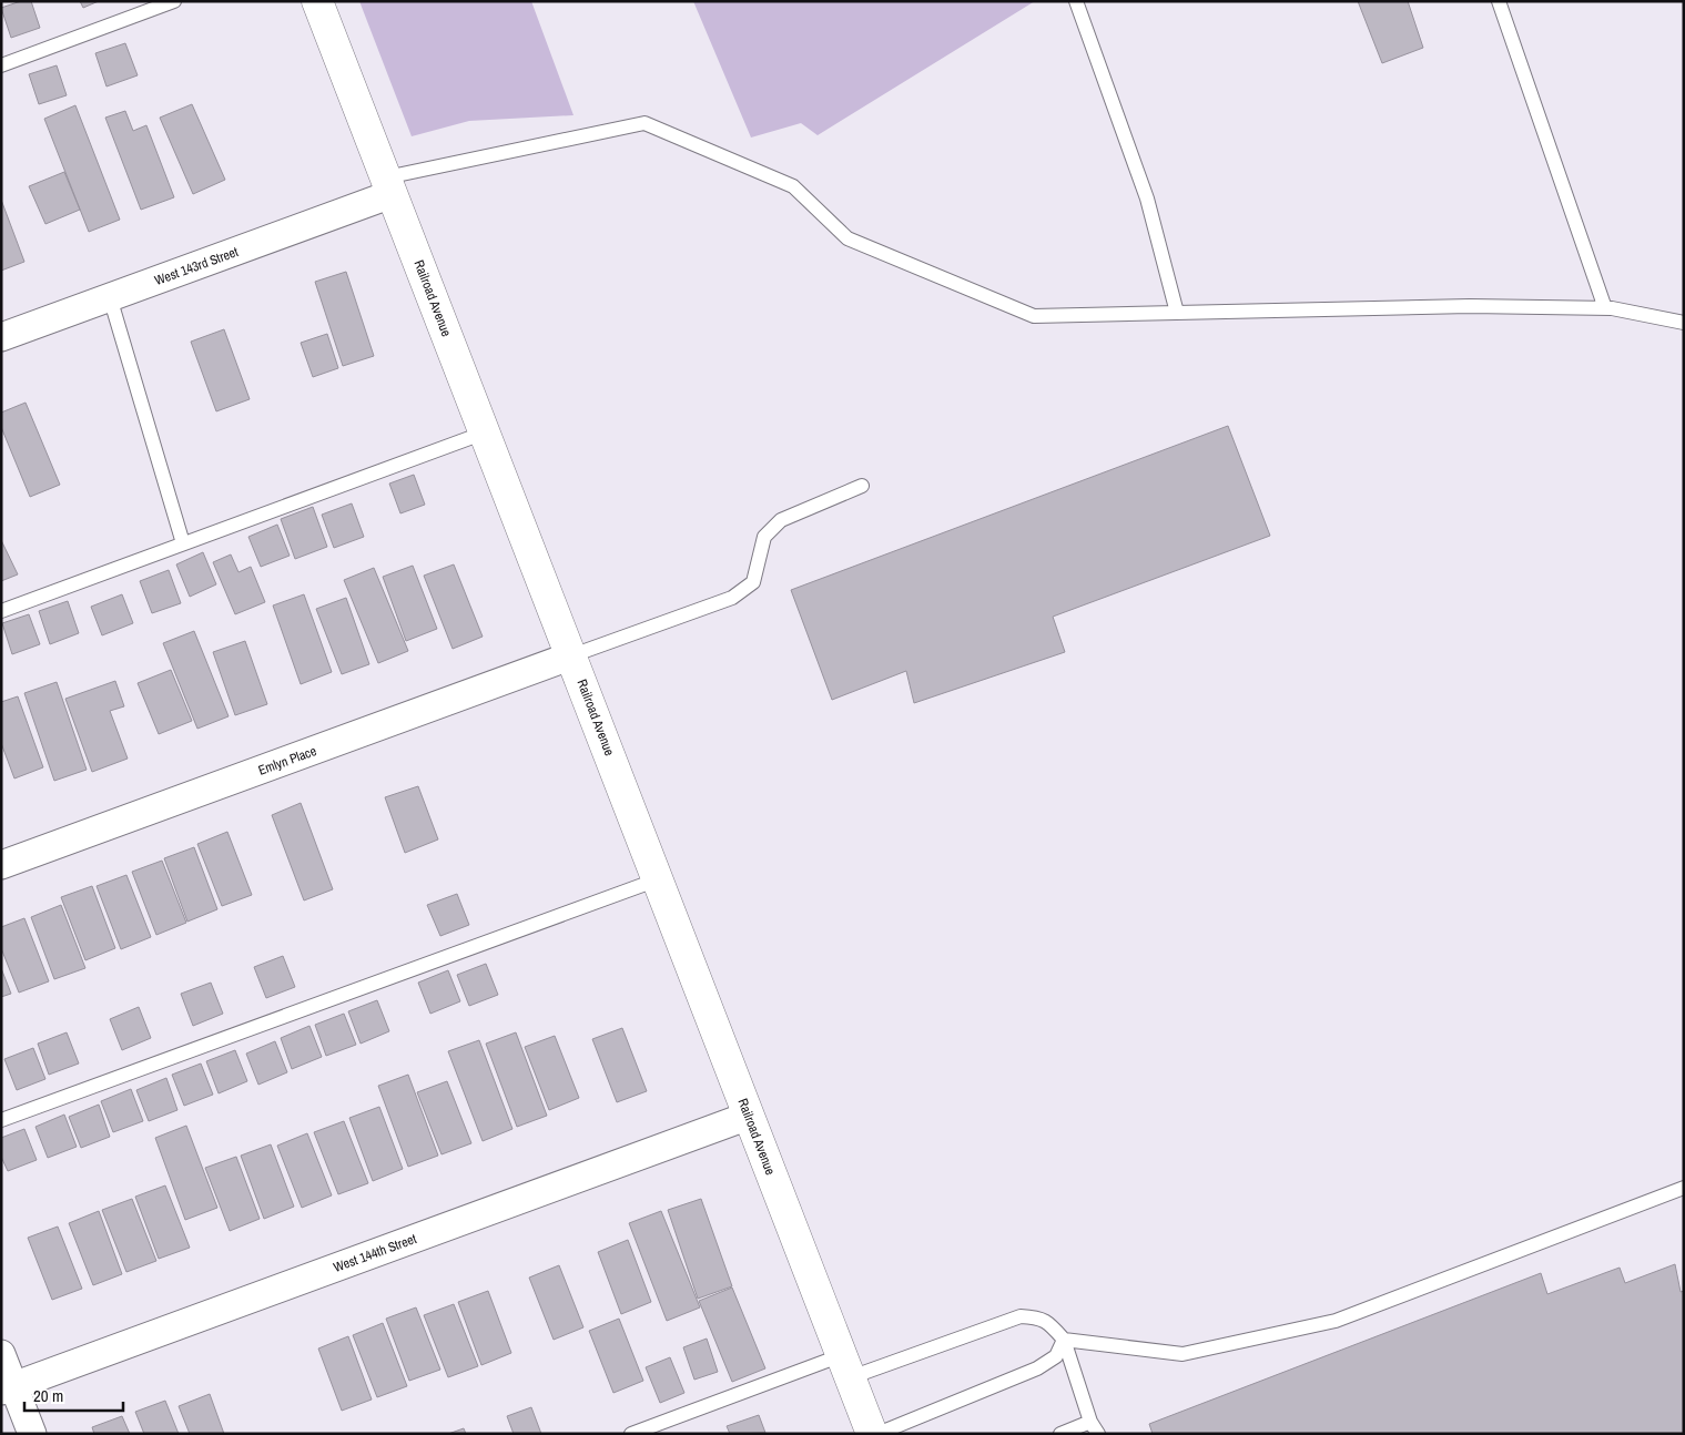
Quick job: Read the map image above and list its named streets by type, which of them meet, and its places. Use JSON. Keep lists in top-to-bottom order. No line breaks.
{"streets":{"street":["West 143rd Street","Railroad Avenue","Emlyn Place","West 144th Street"]},"crossings":[["West 143rd Street","Railroad Avenue"],["Railroad Avenue","Emlyn Place"],["Railroad Avenue","West 144th Street"]],"scale_bar":"20 m"}
